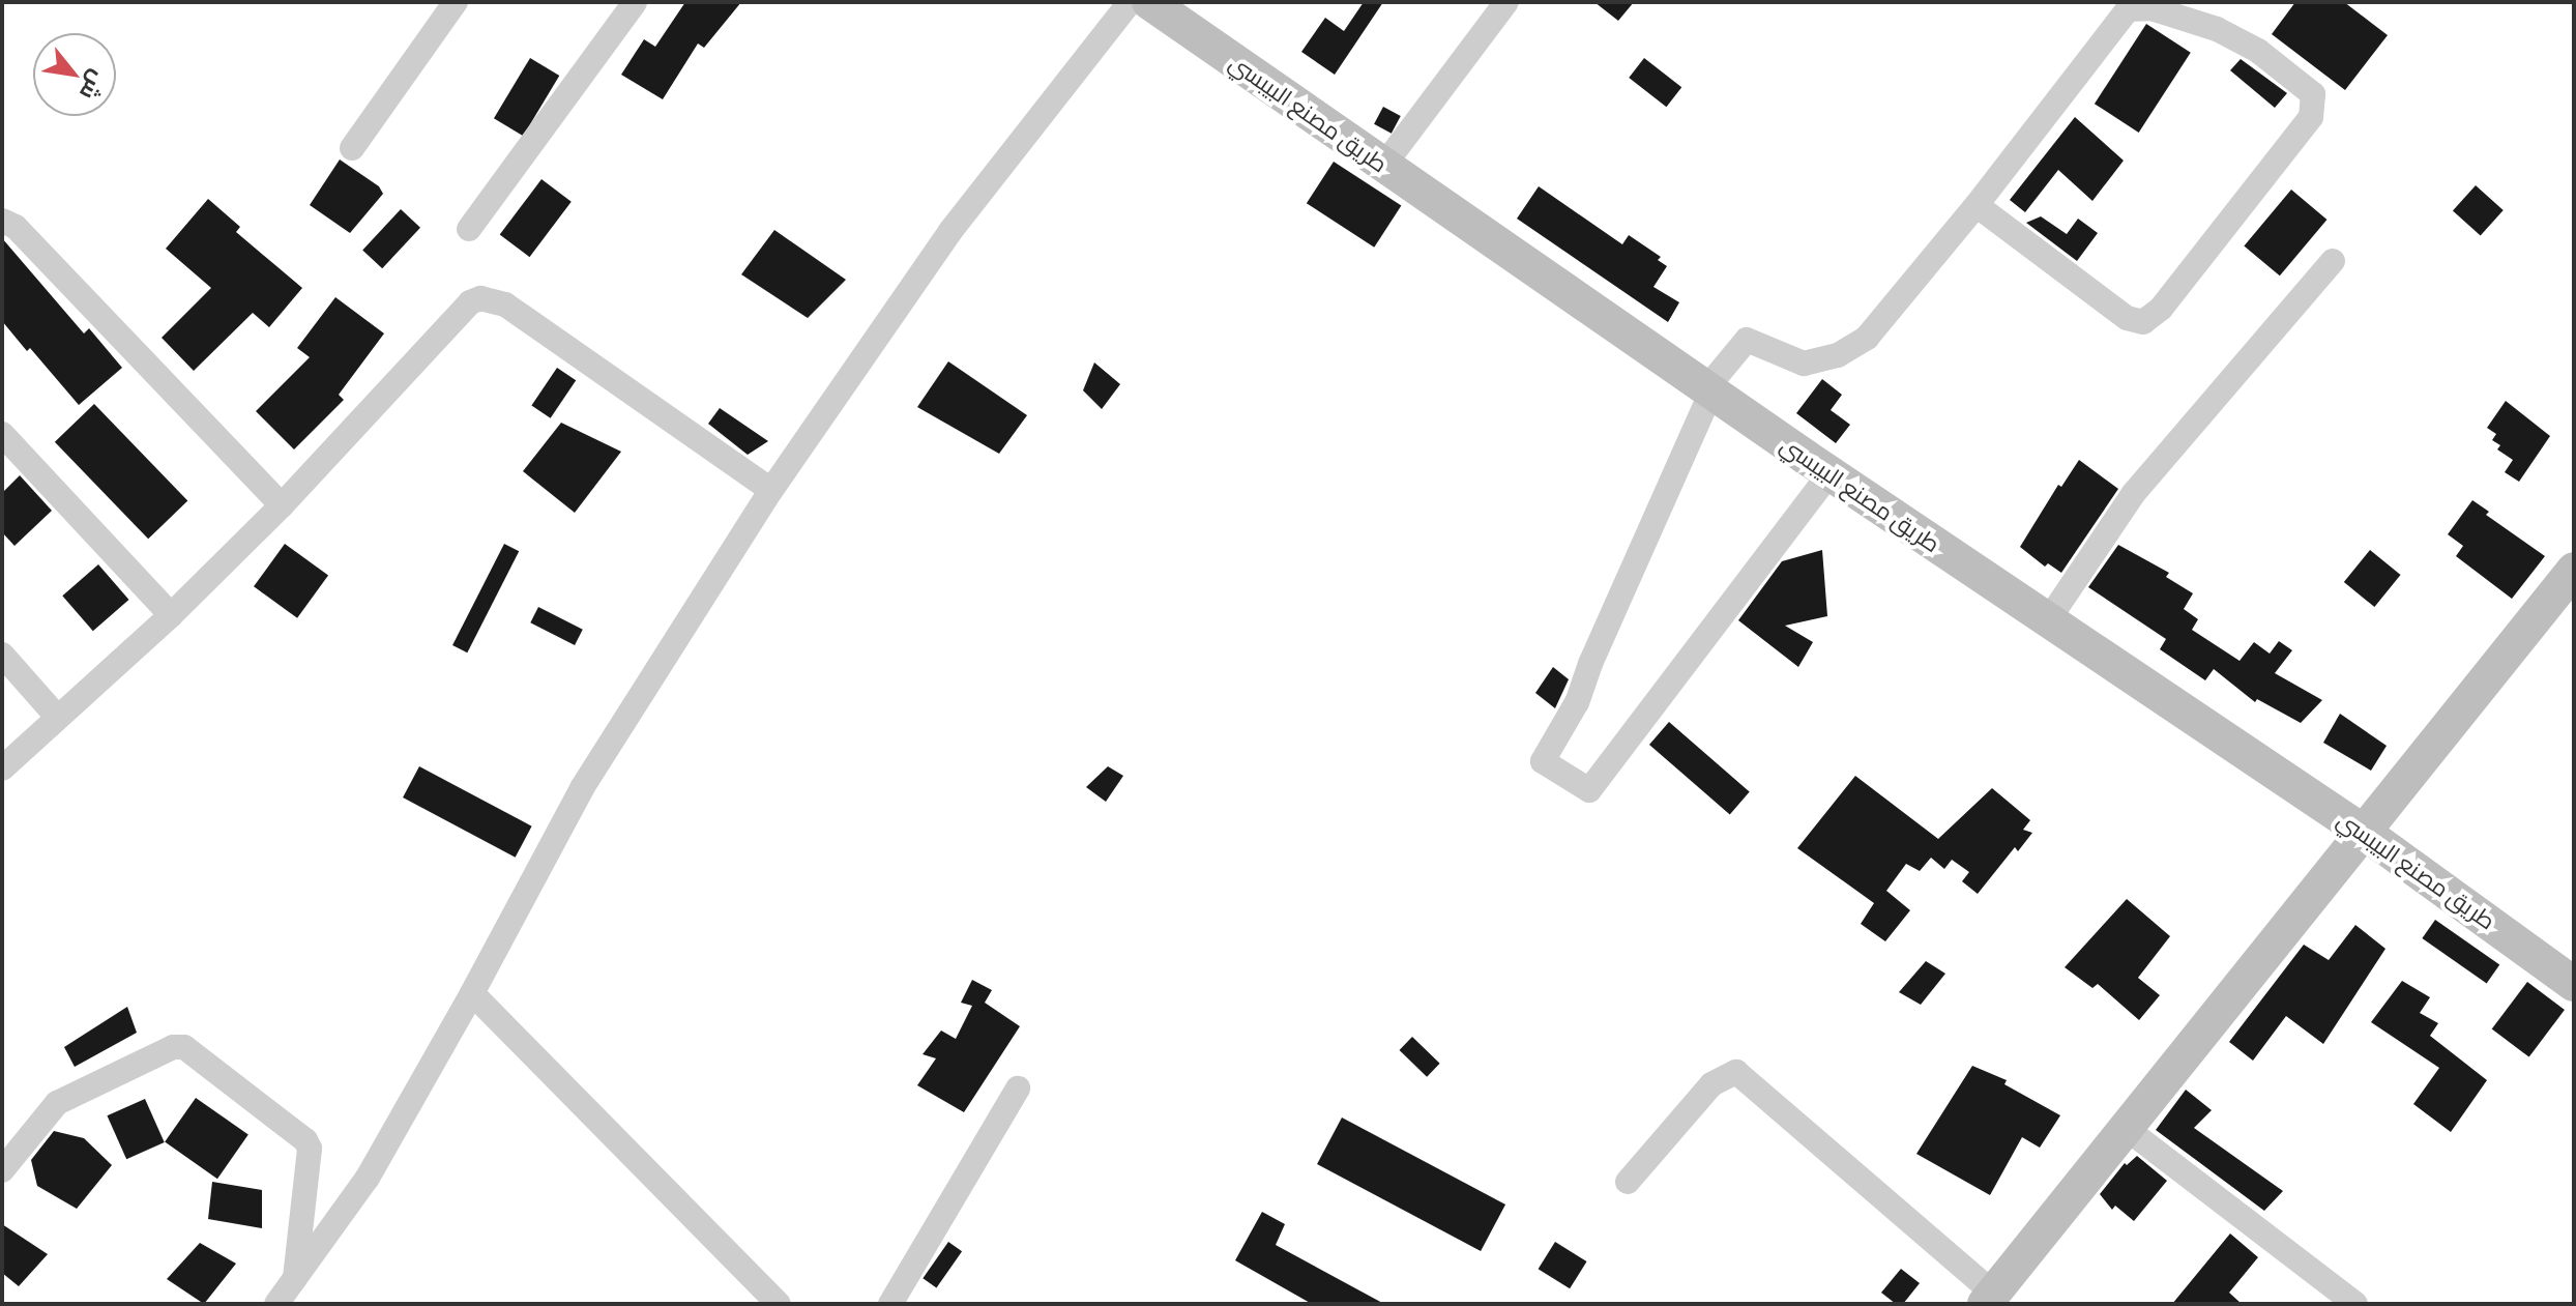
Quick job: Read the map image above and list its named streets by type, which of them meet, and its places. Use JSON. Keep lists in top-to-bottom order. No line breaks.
{"streets":{"main road":["طريق مصنع البيبسي"]},"north":"bottom right"}
